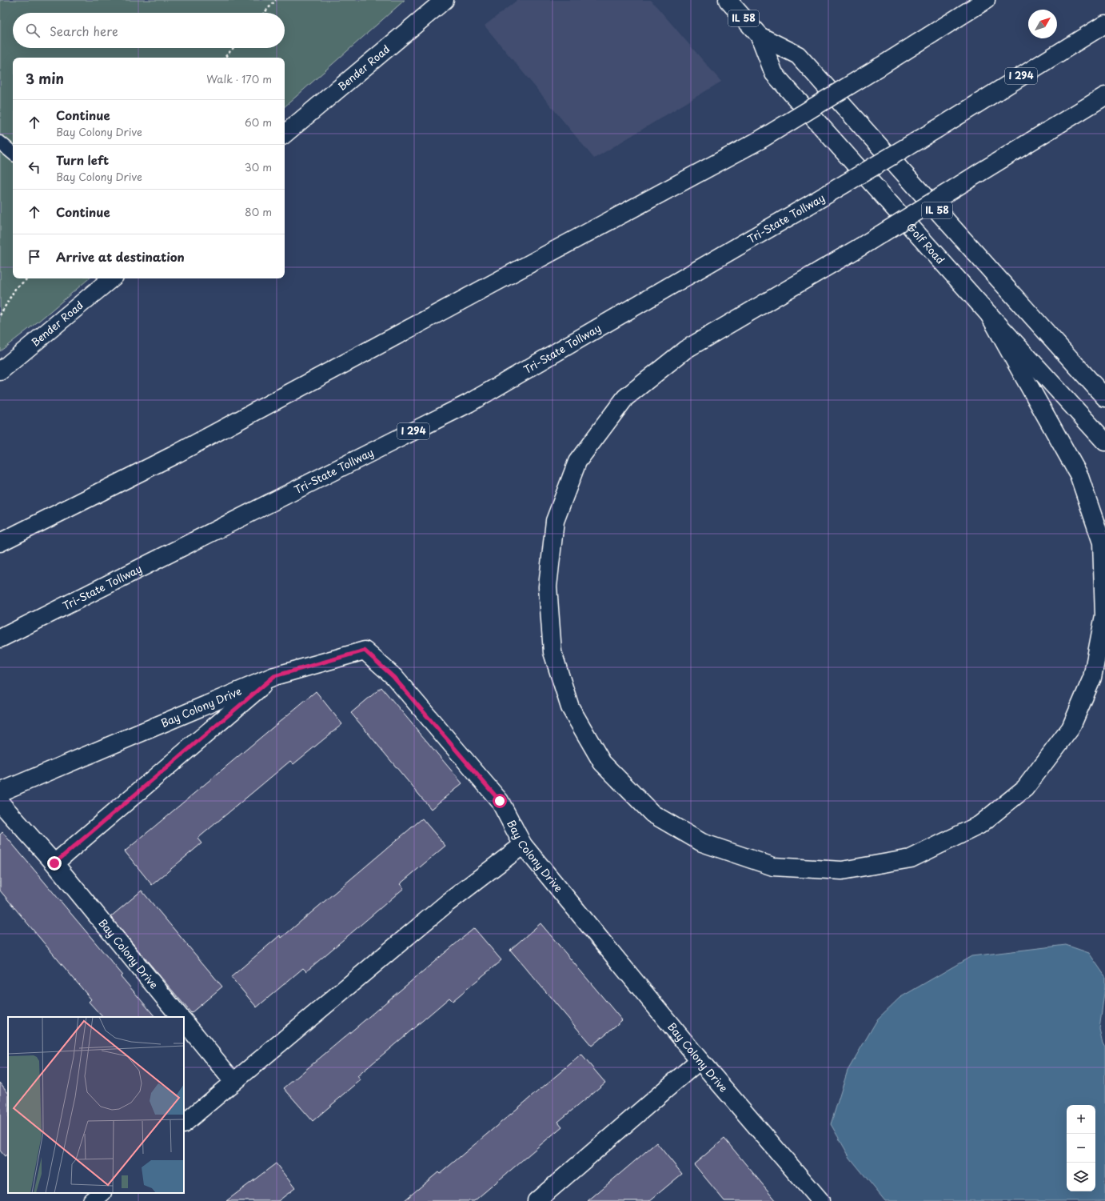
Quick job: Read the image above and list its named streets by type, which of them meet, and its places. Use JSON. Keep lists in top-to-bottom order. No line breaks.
{"streets":{"main road":["IL 58","Bender Road","I 294","Tri-State Tollway","Golf Road","Bay Colony Drive"]},"north":"top right","page":{"search":"Search here","heading":["3 min","Walk · 170 m"],"list":[["Continue","Bay Colony Drive","60 m"],["Turn left","Bay Colony Drive","30 m"],["Continue","80 m"],"Arrive at destination"],"map_buttons":["+","−"]}}
